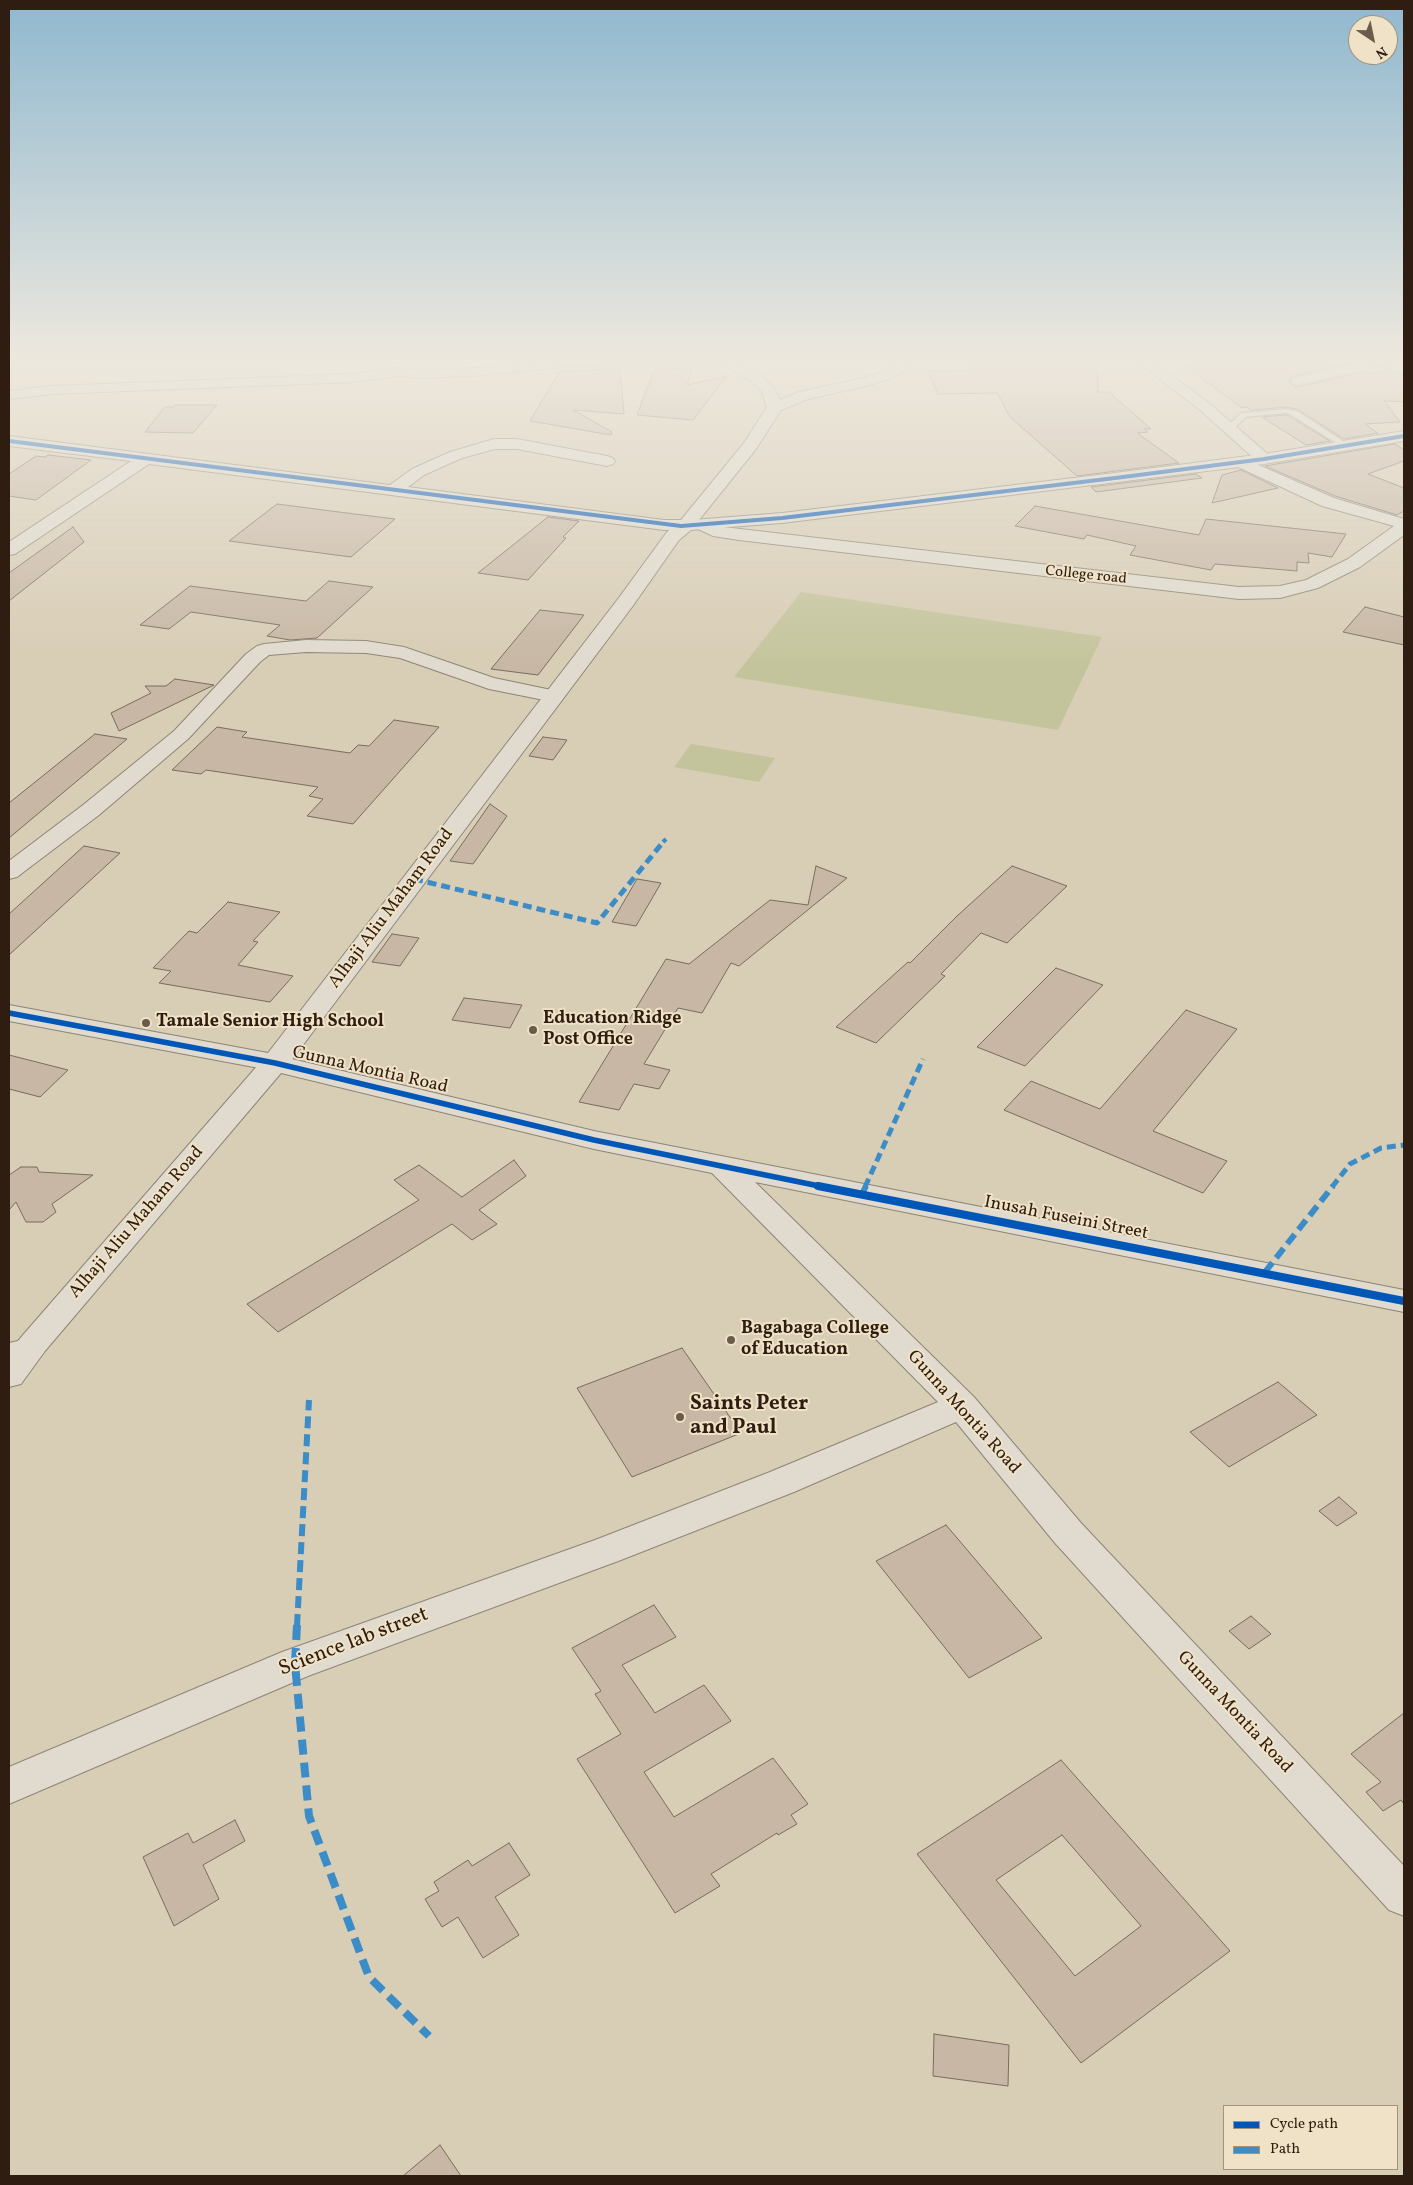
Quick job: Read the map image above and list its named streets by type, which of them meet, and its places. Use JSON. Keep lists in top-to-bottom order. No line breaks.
{"streets":{"street":["College road","Alhaji Aliu Maham Road","Gunna Montia Road","Inusah Fuseini Street","Science lab street"]},"crossings":[["College road","Alhaji Aliu Maham Road"],["Alhaji Aliu Maham Road","Gunna Montia Road"],["Gunna Montia Road","Inusah Fuseini Street"],["Gunna Montia Road","Science lab street"]],"places":["Tamale Senior High School","Education Ridge Post Office","Bagabaga College of Education","Saints Peter and Paul"],"legend":["Cycle path","Path"],"north":"bottom right"}
